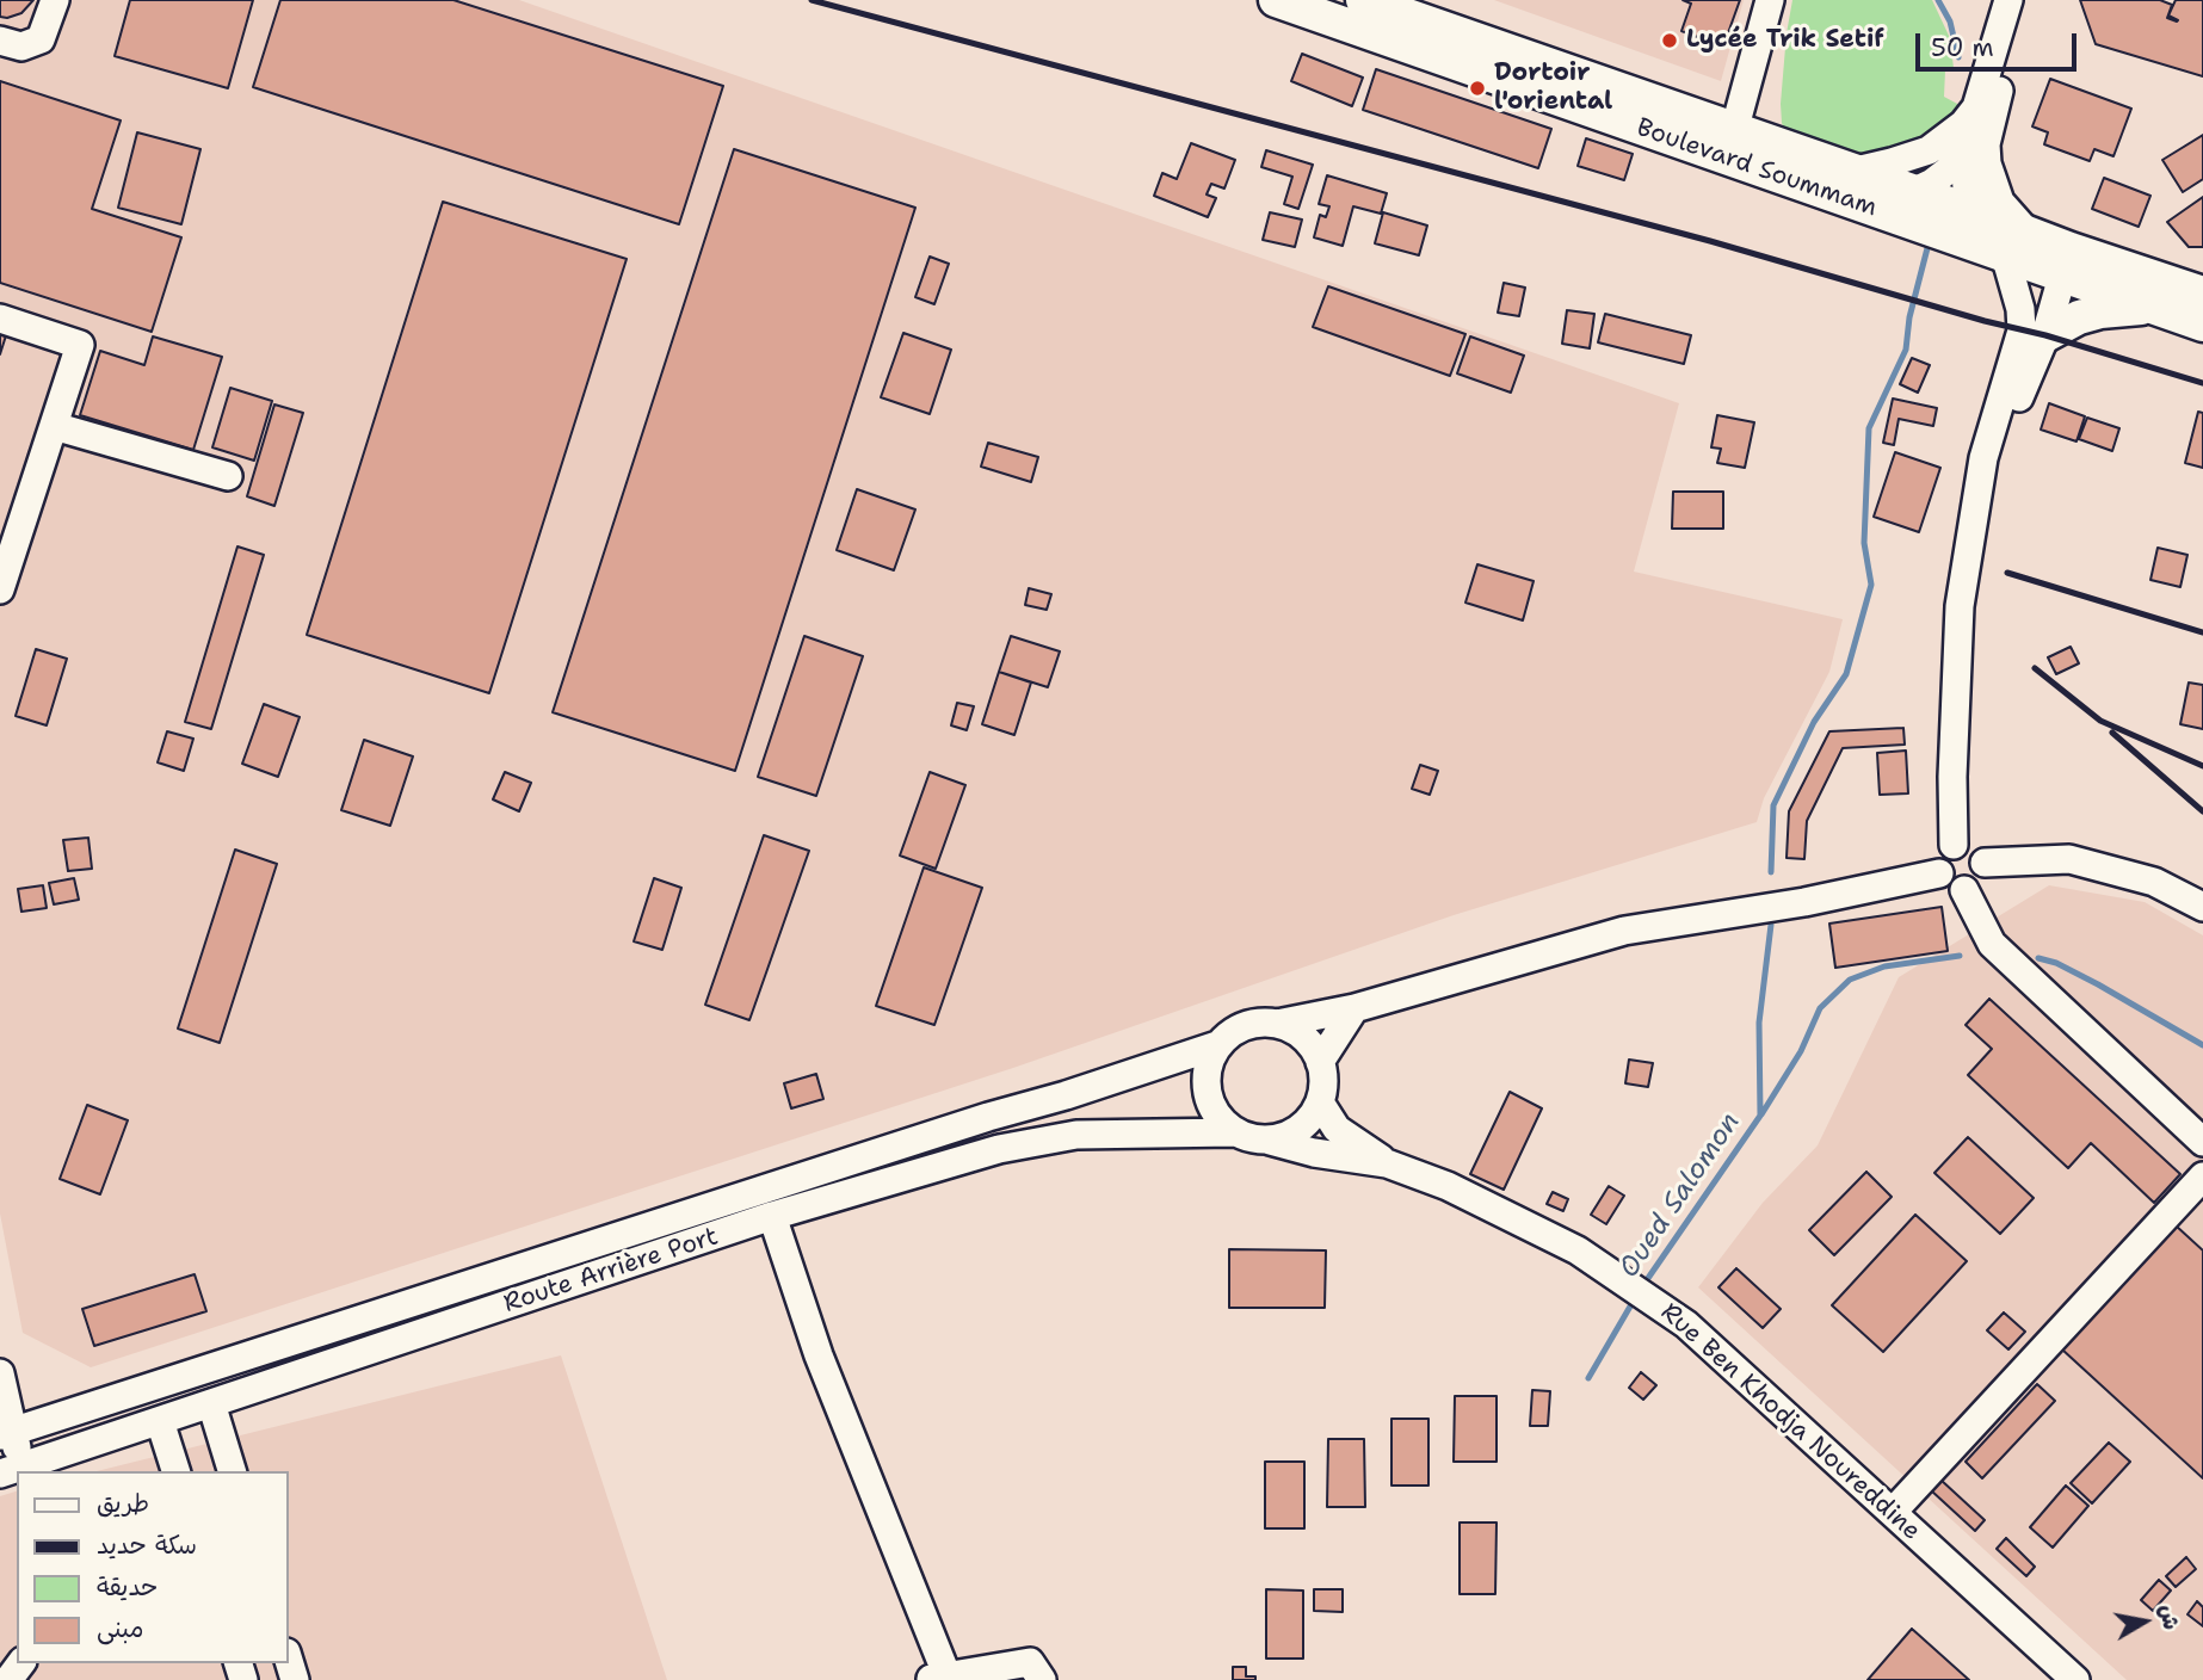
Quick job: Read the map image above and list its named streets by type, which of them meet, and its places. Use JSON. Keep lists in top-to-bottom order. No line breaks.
{"streets":{"main road":["Boulevard Soummam"],"street":["Route Arrière Port","Rue Ben Khodja Noureddine"]},"crossings":[["Route Arrière Port","Rue Ben Khodja Noureddine"]],"water":["Oued Salomon"],"places":["Lycée Trik Setif","Dortoir l'oriental"],"legend":["طريق","سكة حديد","حديقة","مبنى"],"scale_bar":"50 m","north":"right"}
